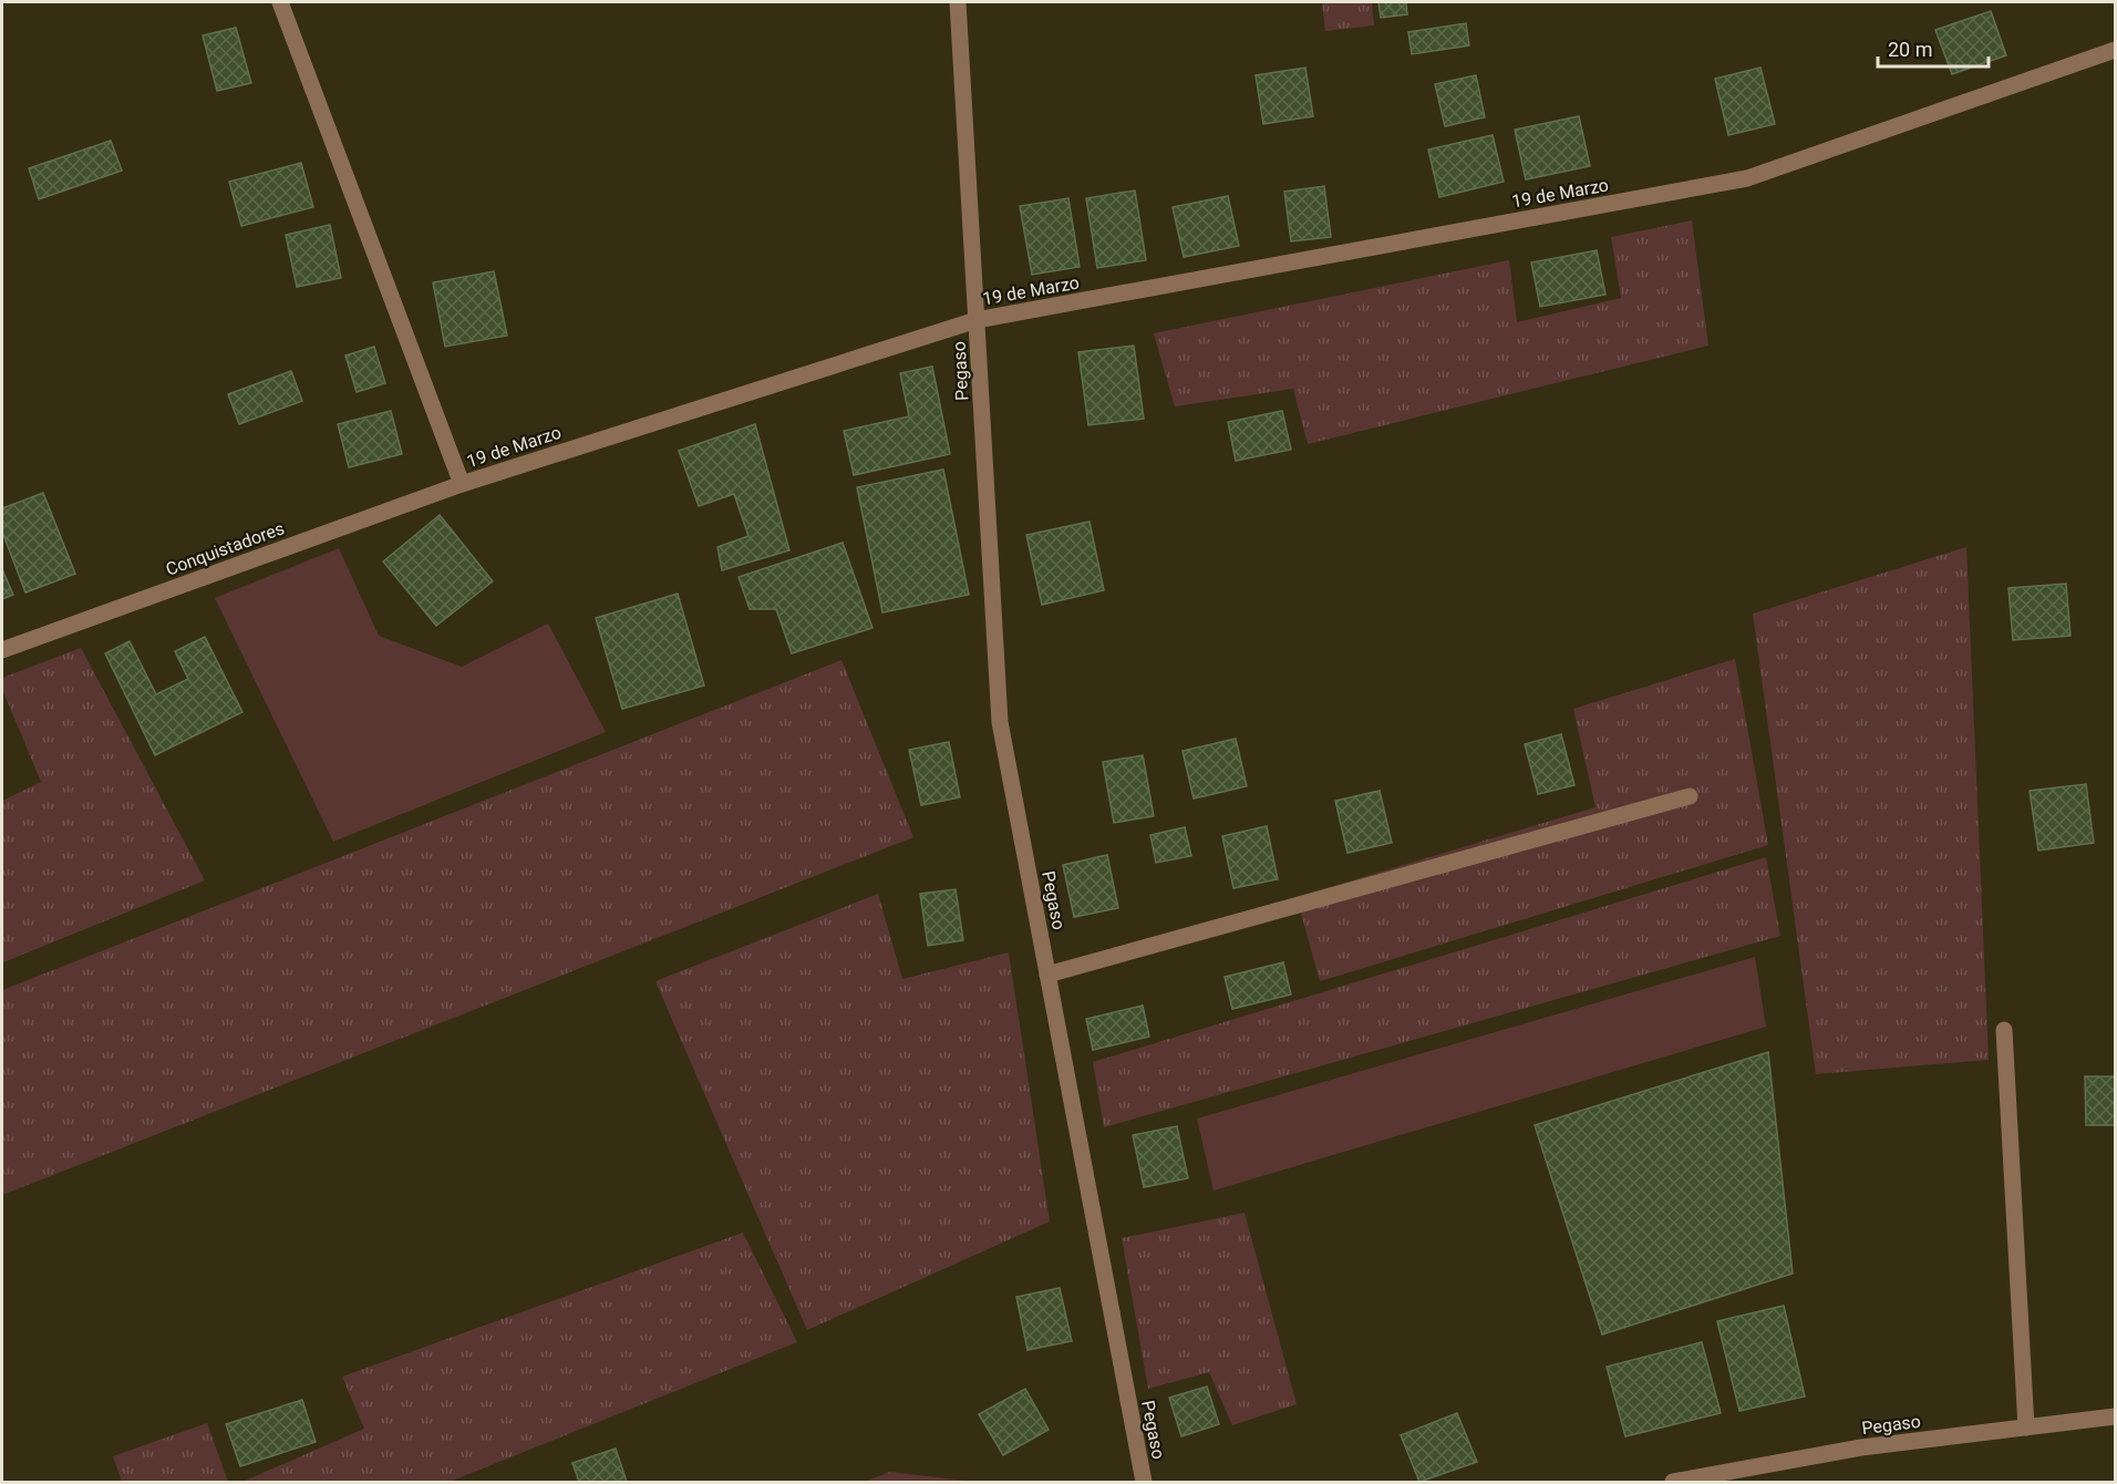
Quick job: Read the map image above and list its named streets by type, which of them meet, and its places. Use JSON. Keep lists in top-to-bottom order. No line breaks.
{"streets":{"street":["19 de Marzo","Pegaso","Conquistadores"]},"crossings":[["19 de Marzo","Pegaso"],["19 de Marzo","Conquistadores"]],"scale_bar":"20 m"}
